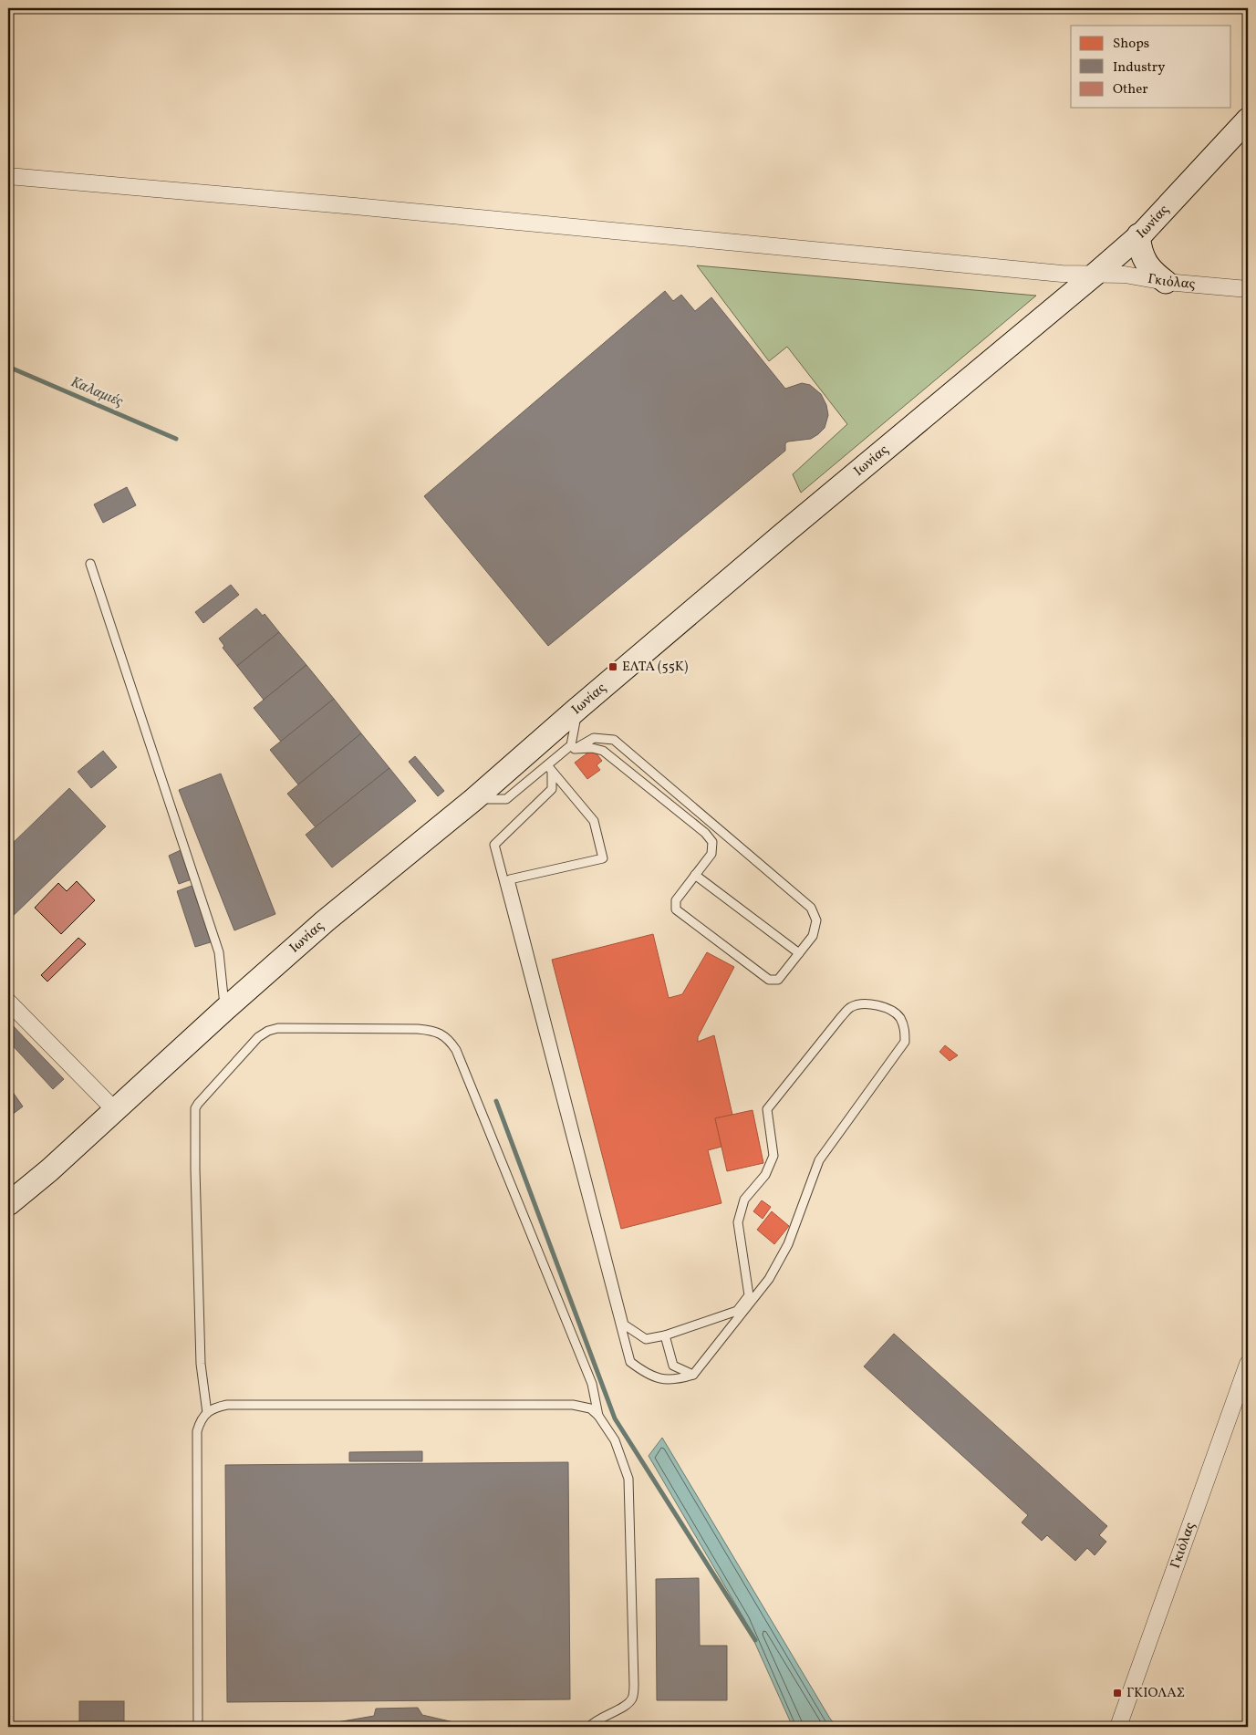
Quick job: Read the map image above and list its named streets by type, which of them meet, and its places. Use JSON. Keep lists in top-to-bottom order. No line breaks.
{"streets":{"street":["Ιωνίας","Γκιόλας"]},"crossings":[["Ιωνίας","Γκιόλας"]],"water":["Καλαμιές"],"places":{"transit":["ΕΛΤΑ (55Κ)","ΓΚΙΟΛΑΣ"]},"legend":["Shops","Industry","Other"]}
